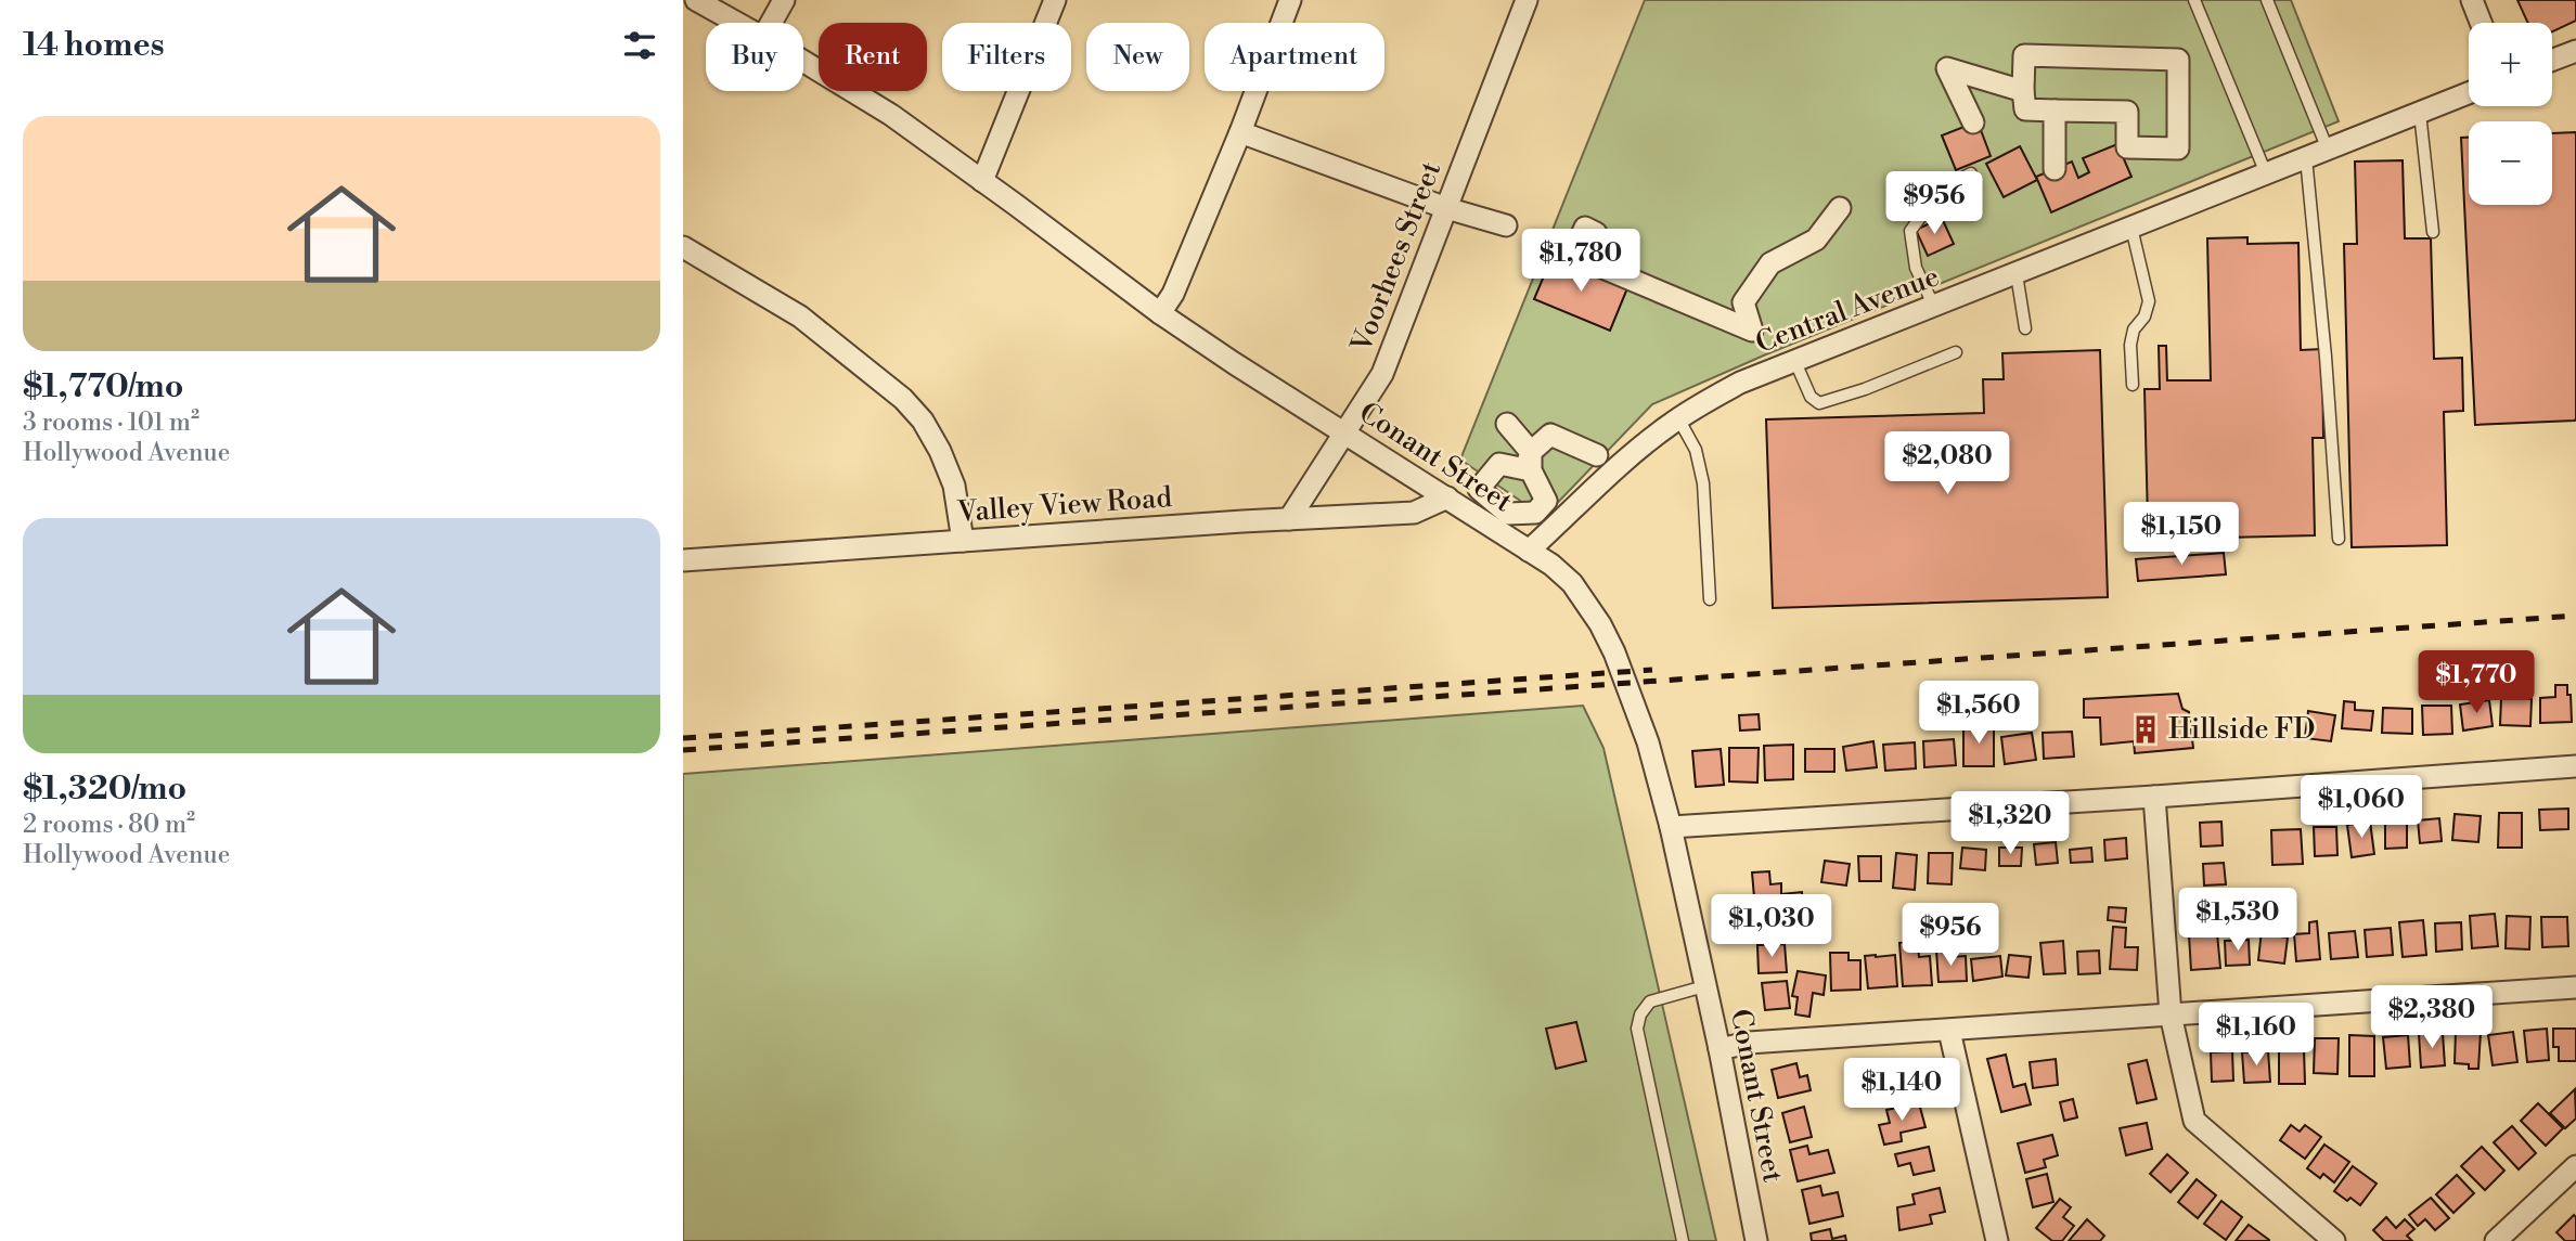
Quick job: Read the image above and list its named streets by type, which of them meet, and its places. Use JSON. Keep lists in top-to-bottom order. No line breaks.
{"streets":{"street":["Voorhees Street","Central Avenue","Conant Street","Valley View Road"]},"crossings":[["Voorhees Street","Conant Street"],["Voorhees Street","Valley View Road"],["Central Avenue","Conant Street"],["Conant Street","Valley View Road"]],"places":{"building":["Hillside FD"]},"page":{"heading":"14 homes","map_buttons":["+","−"],"chip":["Buy","Rent","Filters","New","Apartment"],"list":[{"name":"$1,770/mo","note":"3 rooms · 101 m² · Hollywood Avenue"},{"name":"$1,320/mo","note":"2 rooms · 80 m² · Hollywood Avenue"}],"price":["$956","$1,780","$2,080","$1,150","$1,770","$1,560","$1,060","$1,320","$1,530","$1,030","$956","$2,380","$1,160","$1,140"]}}
